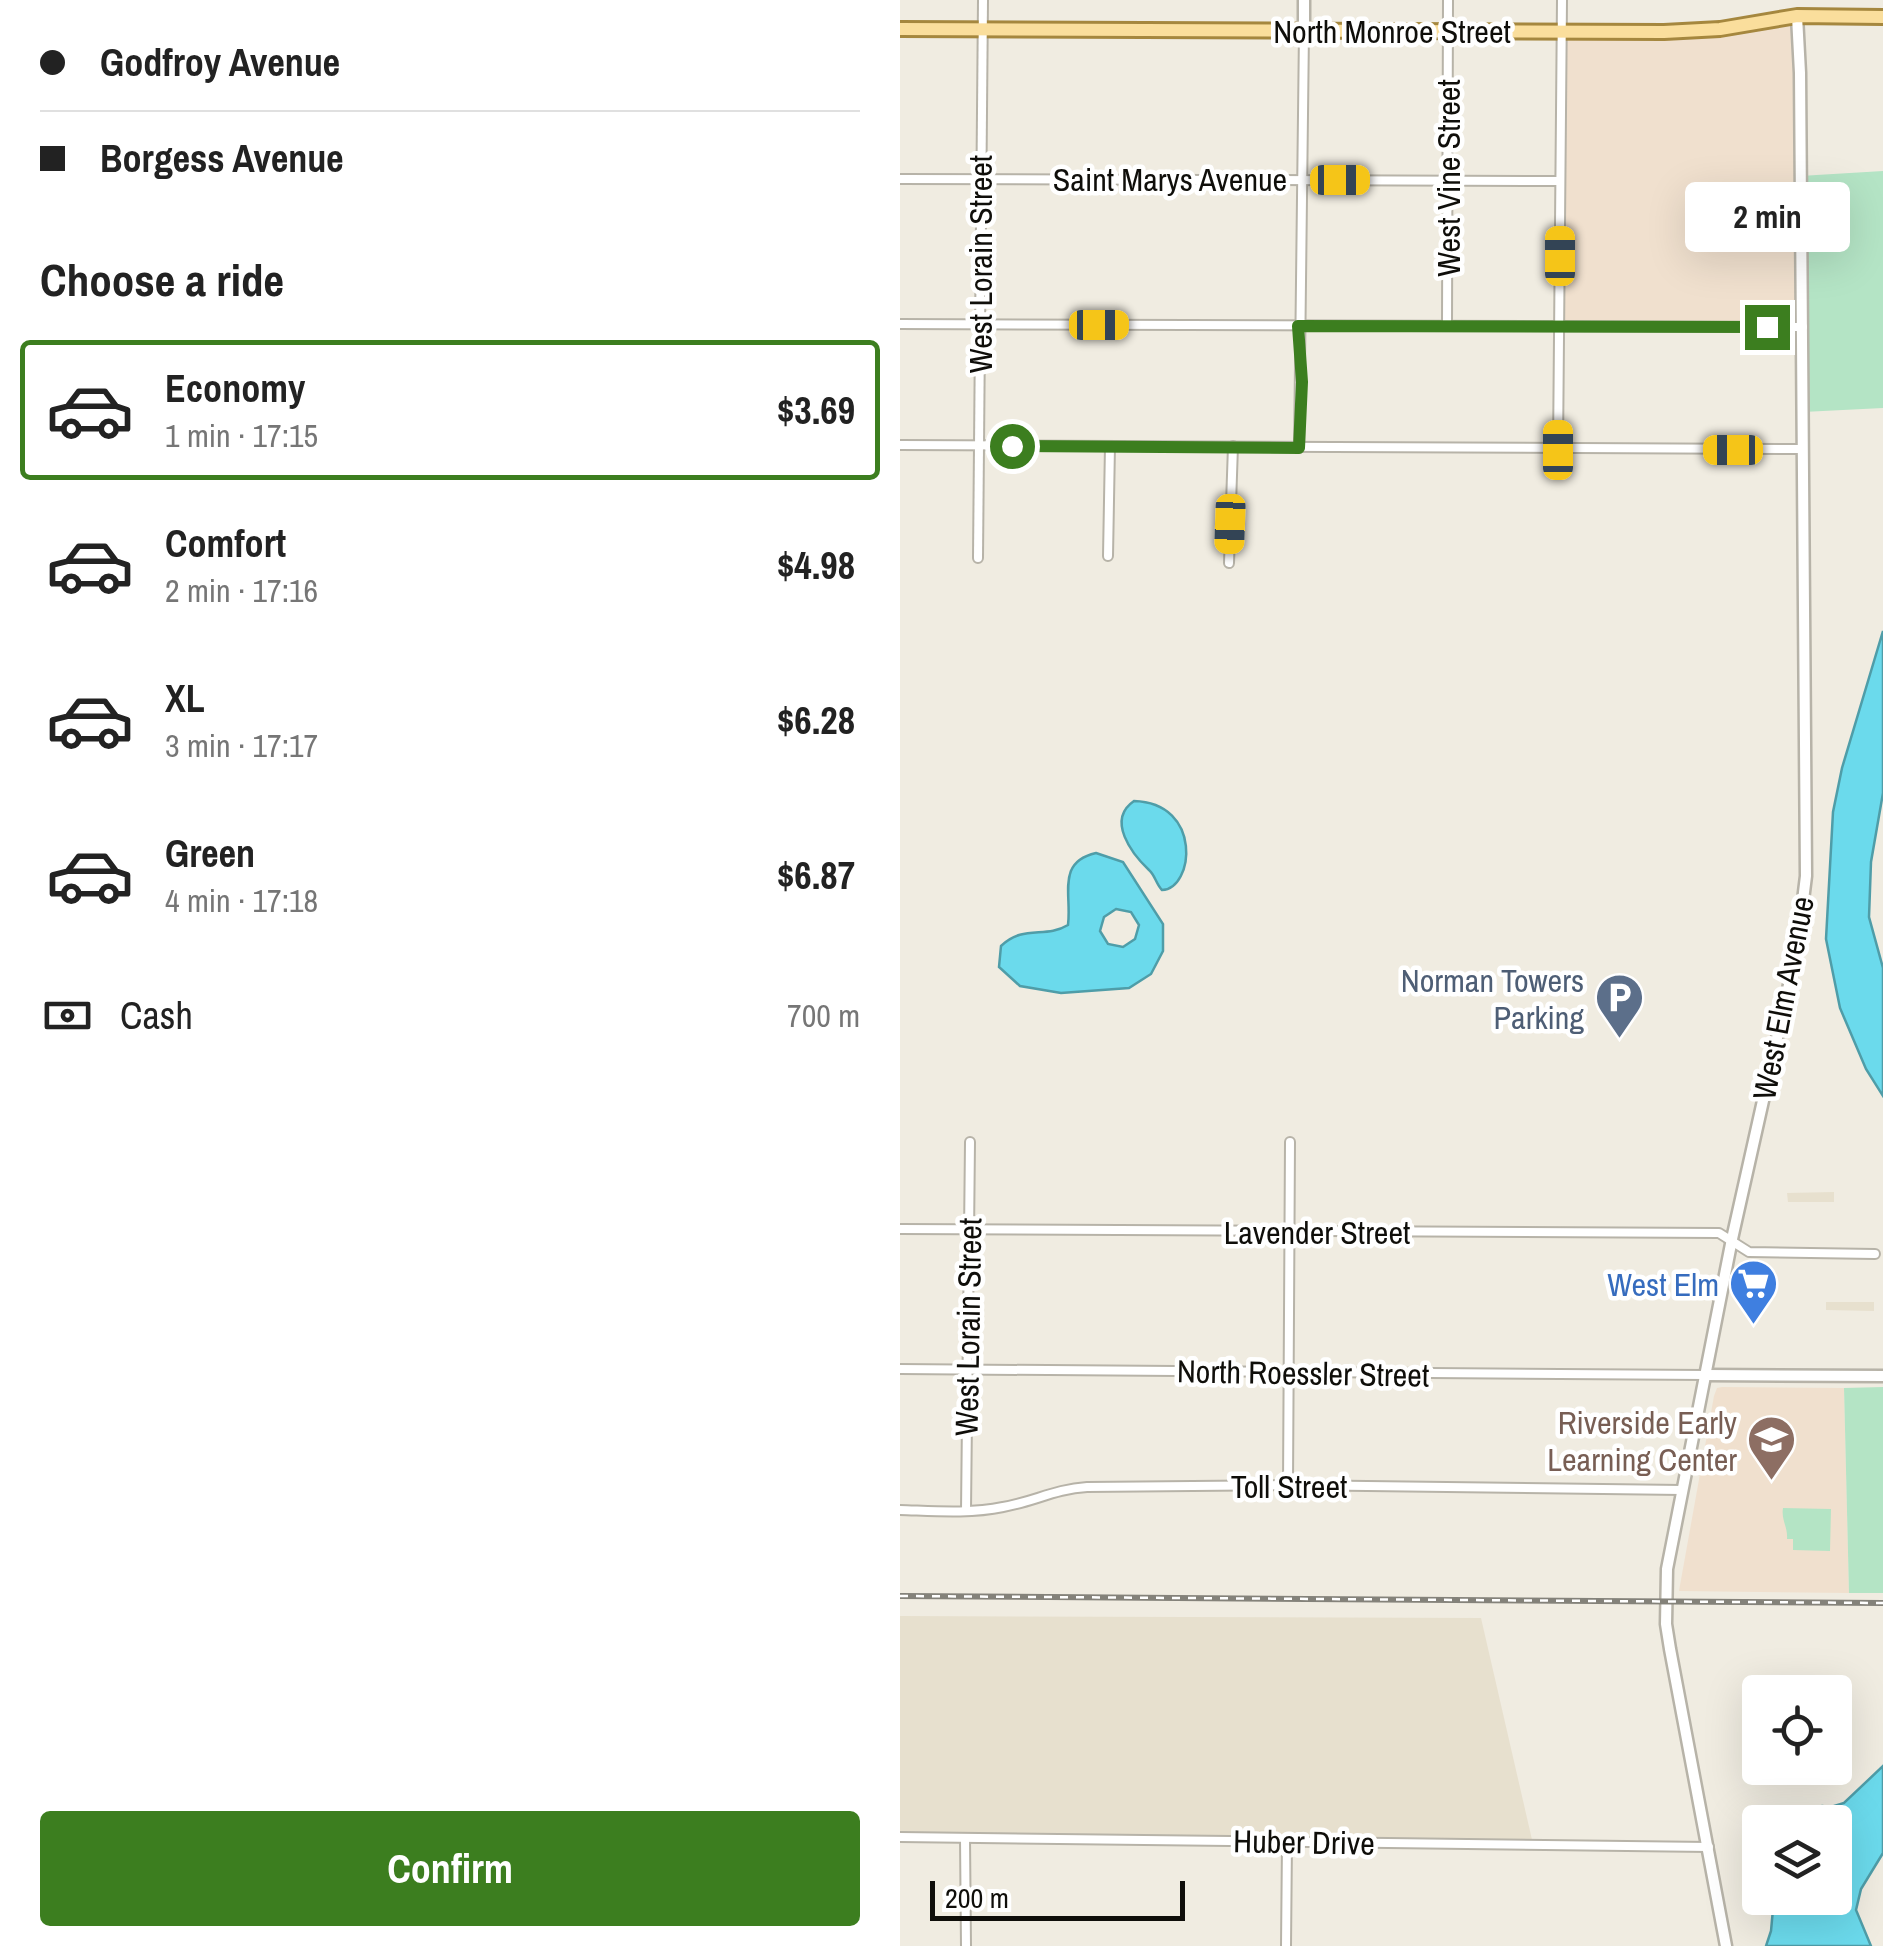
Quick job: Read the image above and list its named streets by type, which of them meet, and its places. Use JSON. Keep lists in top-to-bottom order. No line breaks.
{"streets":{"main road":["North Monroe Street"],"street":["West Vine Street","Saint Marys Avenue","West Lorain Street","West Elm Avenue","Lavender Street","North Roessler Street","Toll Street","Huber Drive"]},"crossings":[["North Monroe Street","West Vine Street"],["North Monroe Street","West Lorain Street"],["North Monroe Street","West Elm Avenue"],["West Vine Street","Saint Marys Avenue"],["Saint Marys Avenue","West Lorain Street"],["West Lorain Street","Lavender Street"],["West Lorain Street","North Roessler Street"],["West Lorain Street","Toll Street"],["West Elm Avenue","Lavender Street"],["West Elm Avenue","North Roessler Street"],["West Elm Avenue","Toll Street"],["West Elm Avenue","Huber Drive"]],"places":{"parking":["Norman Towers Parking"],"supermarket":["West Elm"],"school or university":["Riverside Early Learning Center"]},"scale_bar":"200 m","page":{"banner":["Godfroy Avenue","Borgess Avenue"],"bubble":"2 min","heading":"Choose a ride","list":[{"name":"Economy","note":"1 min · 17:15","value":"$3.69"},{"name":"Comfort","note":"2 min · 17:16","value":"$4.98"},{"name":"XL","note":"3 min · 17:17","value":"$6.28"},{"name":"Green","note":"4 min · 17:18","value":"$6.87"}],"pay":["Cash","700 m"],"buttons":"Confirm","scale":"200 m"}}
